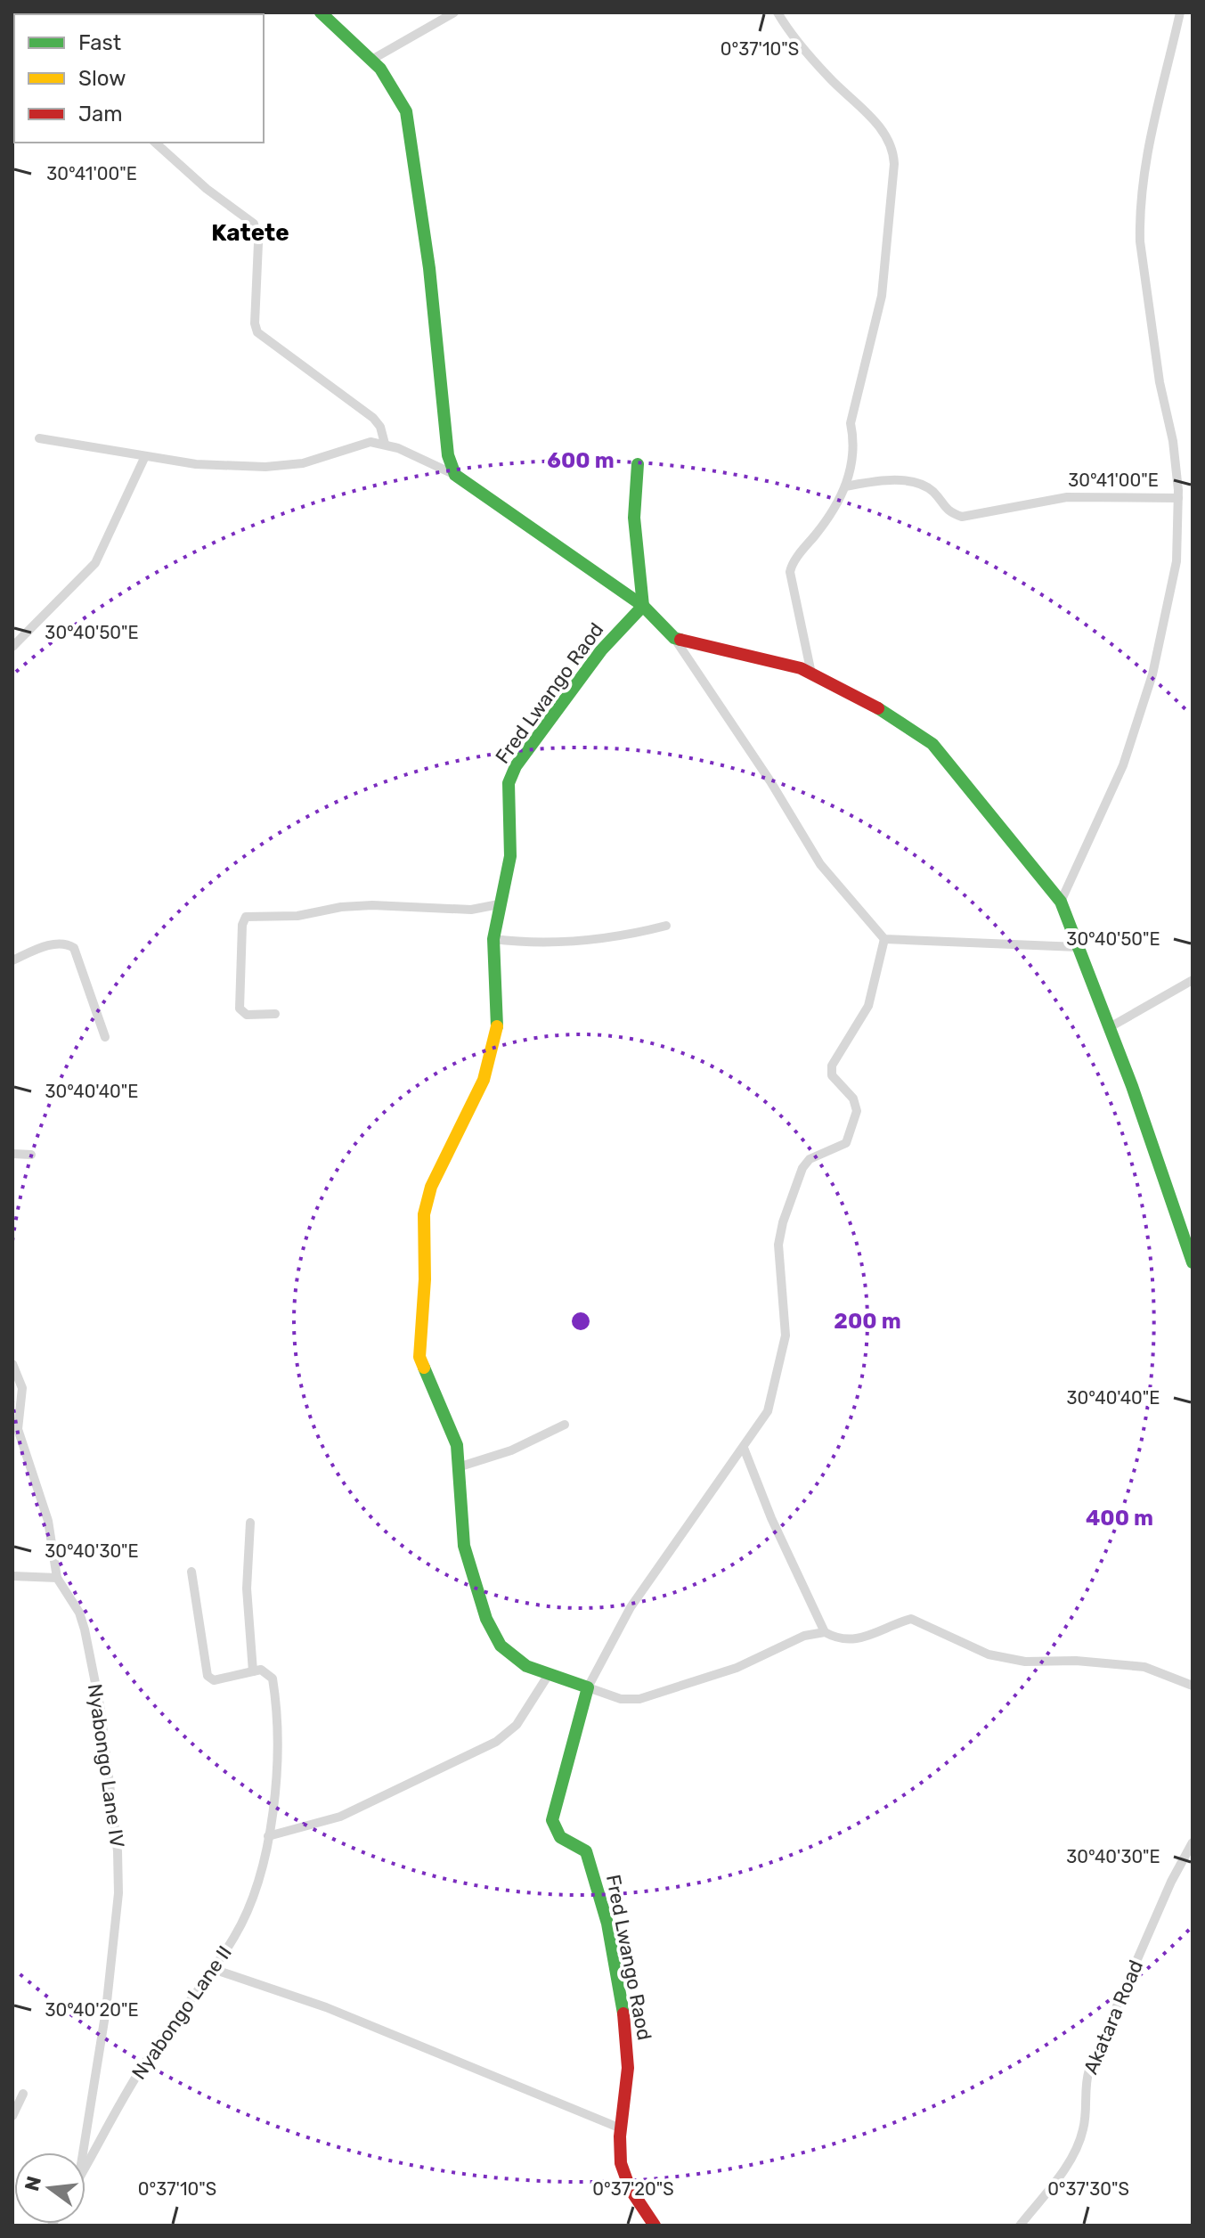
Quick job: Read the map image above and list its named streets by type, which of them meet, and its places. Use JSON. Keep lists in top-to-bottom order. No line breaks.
{"streets":{"street":["Fred Lwango Raod","Nyabongo Lane IV","Nyabongo Lane II","Akatara Road"]},"districts":["Katete"],"legend":["Fast","Slow","Jam"],"north":"left","coordinates":["0°37'10\"S","30°41'00\"E","30°40'50\"E","30°40'40\"E","30°40'30\"E","30°40'20\"E","0°37'20\"S","0°37'30\"S"],"rings":["600 m","200 m","400 m"]}
